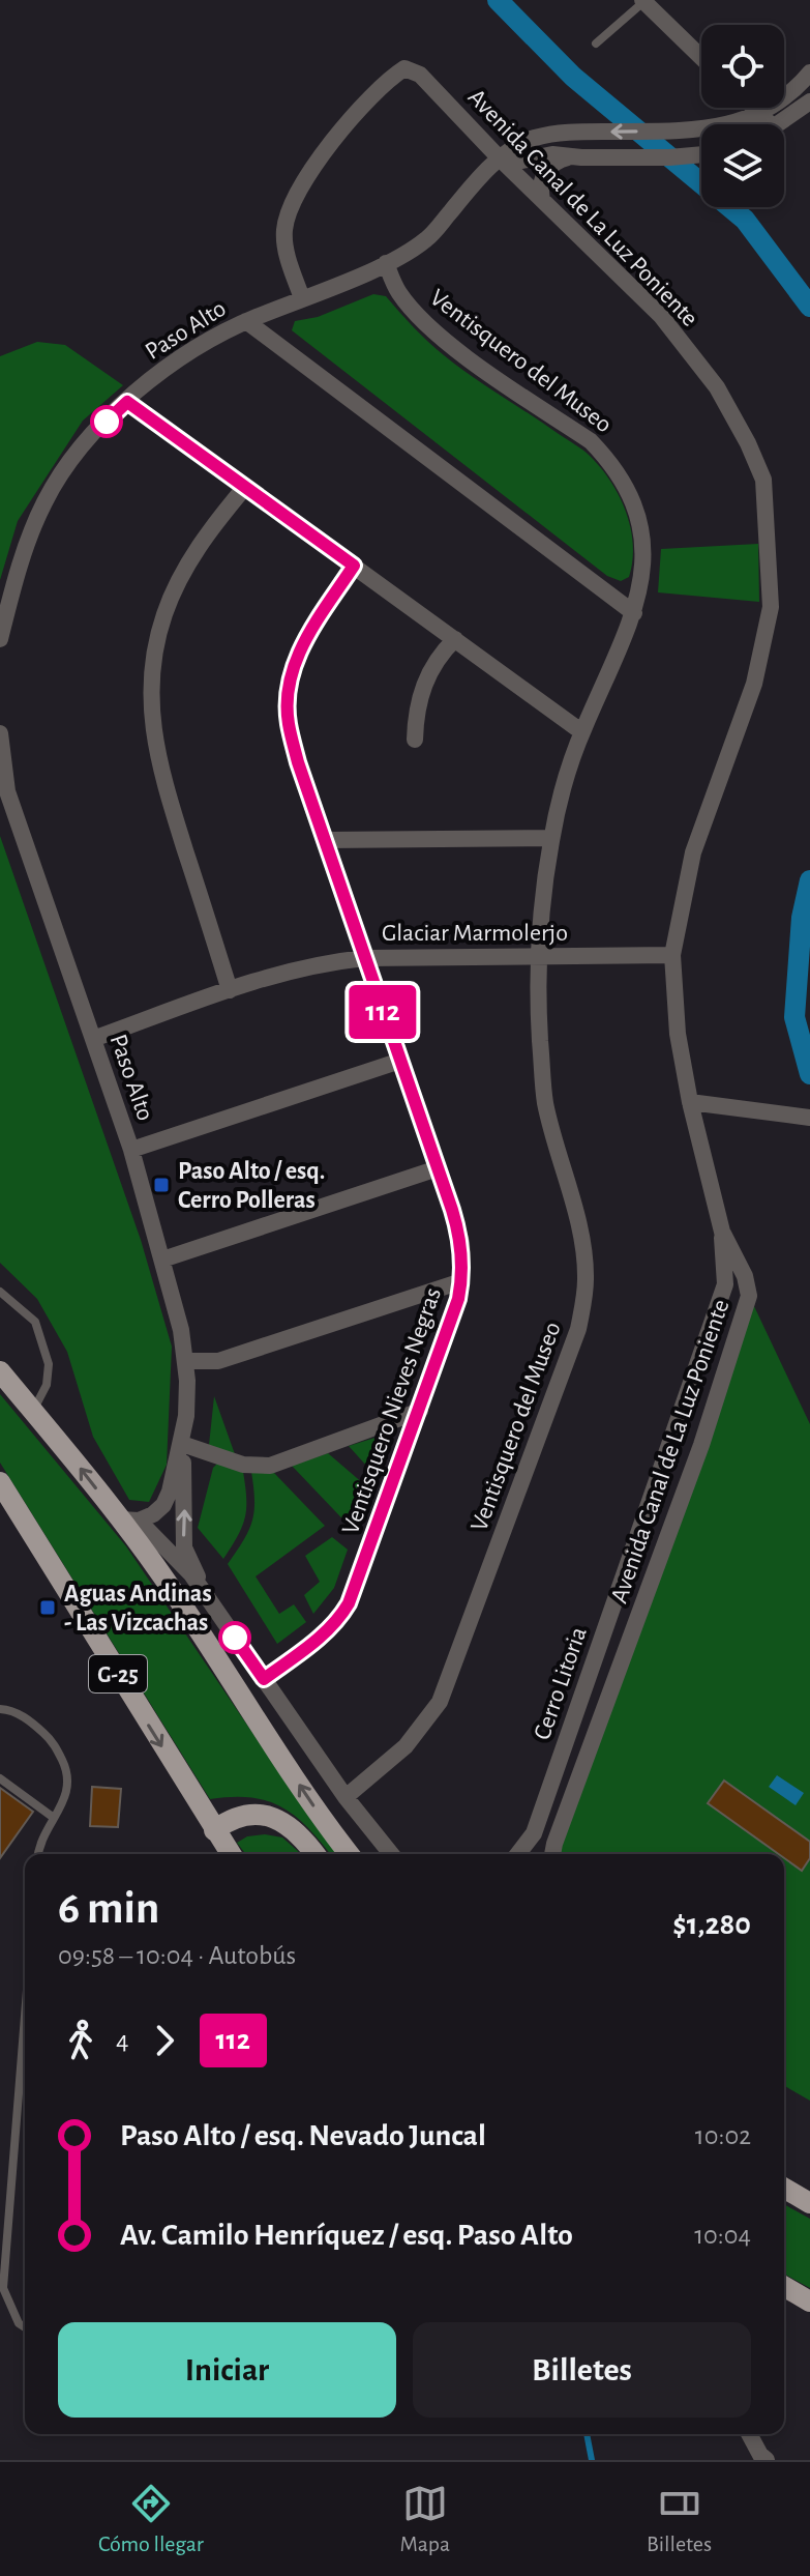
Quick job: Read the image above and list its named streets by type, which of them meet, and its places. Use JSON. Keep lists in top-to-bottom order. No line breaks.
{"streets":{"main road":["G-25"],"street":["Avenida Canal de La Luz Poniente","Paso Alto","Ventisquero del Museo","Glaciar Marmolerjo","Ventisquero Nieves Negras","Cerro Litoria"]},"crossings":[["Avenida Canal de La Luz Poniente","Paso Alto"],["Avenida Canal de La Luz Poniente","Glaciar Marmolerjo"],["Avenida Canal de La Luz Poniente","Cerro Litoria"],["Paso Alto","Ventisquero del Museo"],["Paso Alto","Glaciar Marmolerjo"],["Ventisquero del Museo","Glaciar Marmolerjo"],["Glaciar Marmolerjo","Ventisquero Nieves Negras"]],"places":{"transit":["Paso Alto / esq. Cerro Polleras","Aguas Andinas - Las Vizcachas"]},"lines":["bus line 112"],"page":{"on_map":"112","heading":["6 min","09:58 – 10:04 · Autobús","$1,280"],"legs":["4","112"],"list":[{"name":"Paso Alto / esq. Nevado Juncal","value":"10:02"},{"name":"Av. Camilo Henríquez / esq. Paso Alto","value":"10:04"}],"buttons":["Iniciar","Billetes"],"tabs":["Cómo llegar","Mapa","Billetes"]}}
